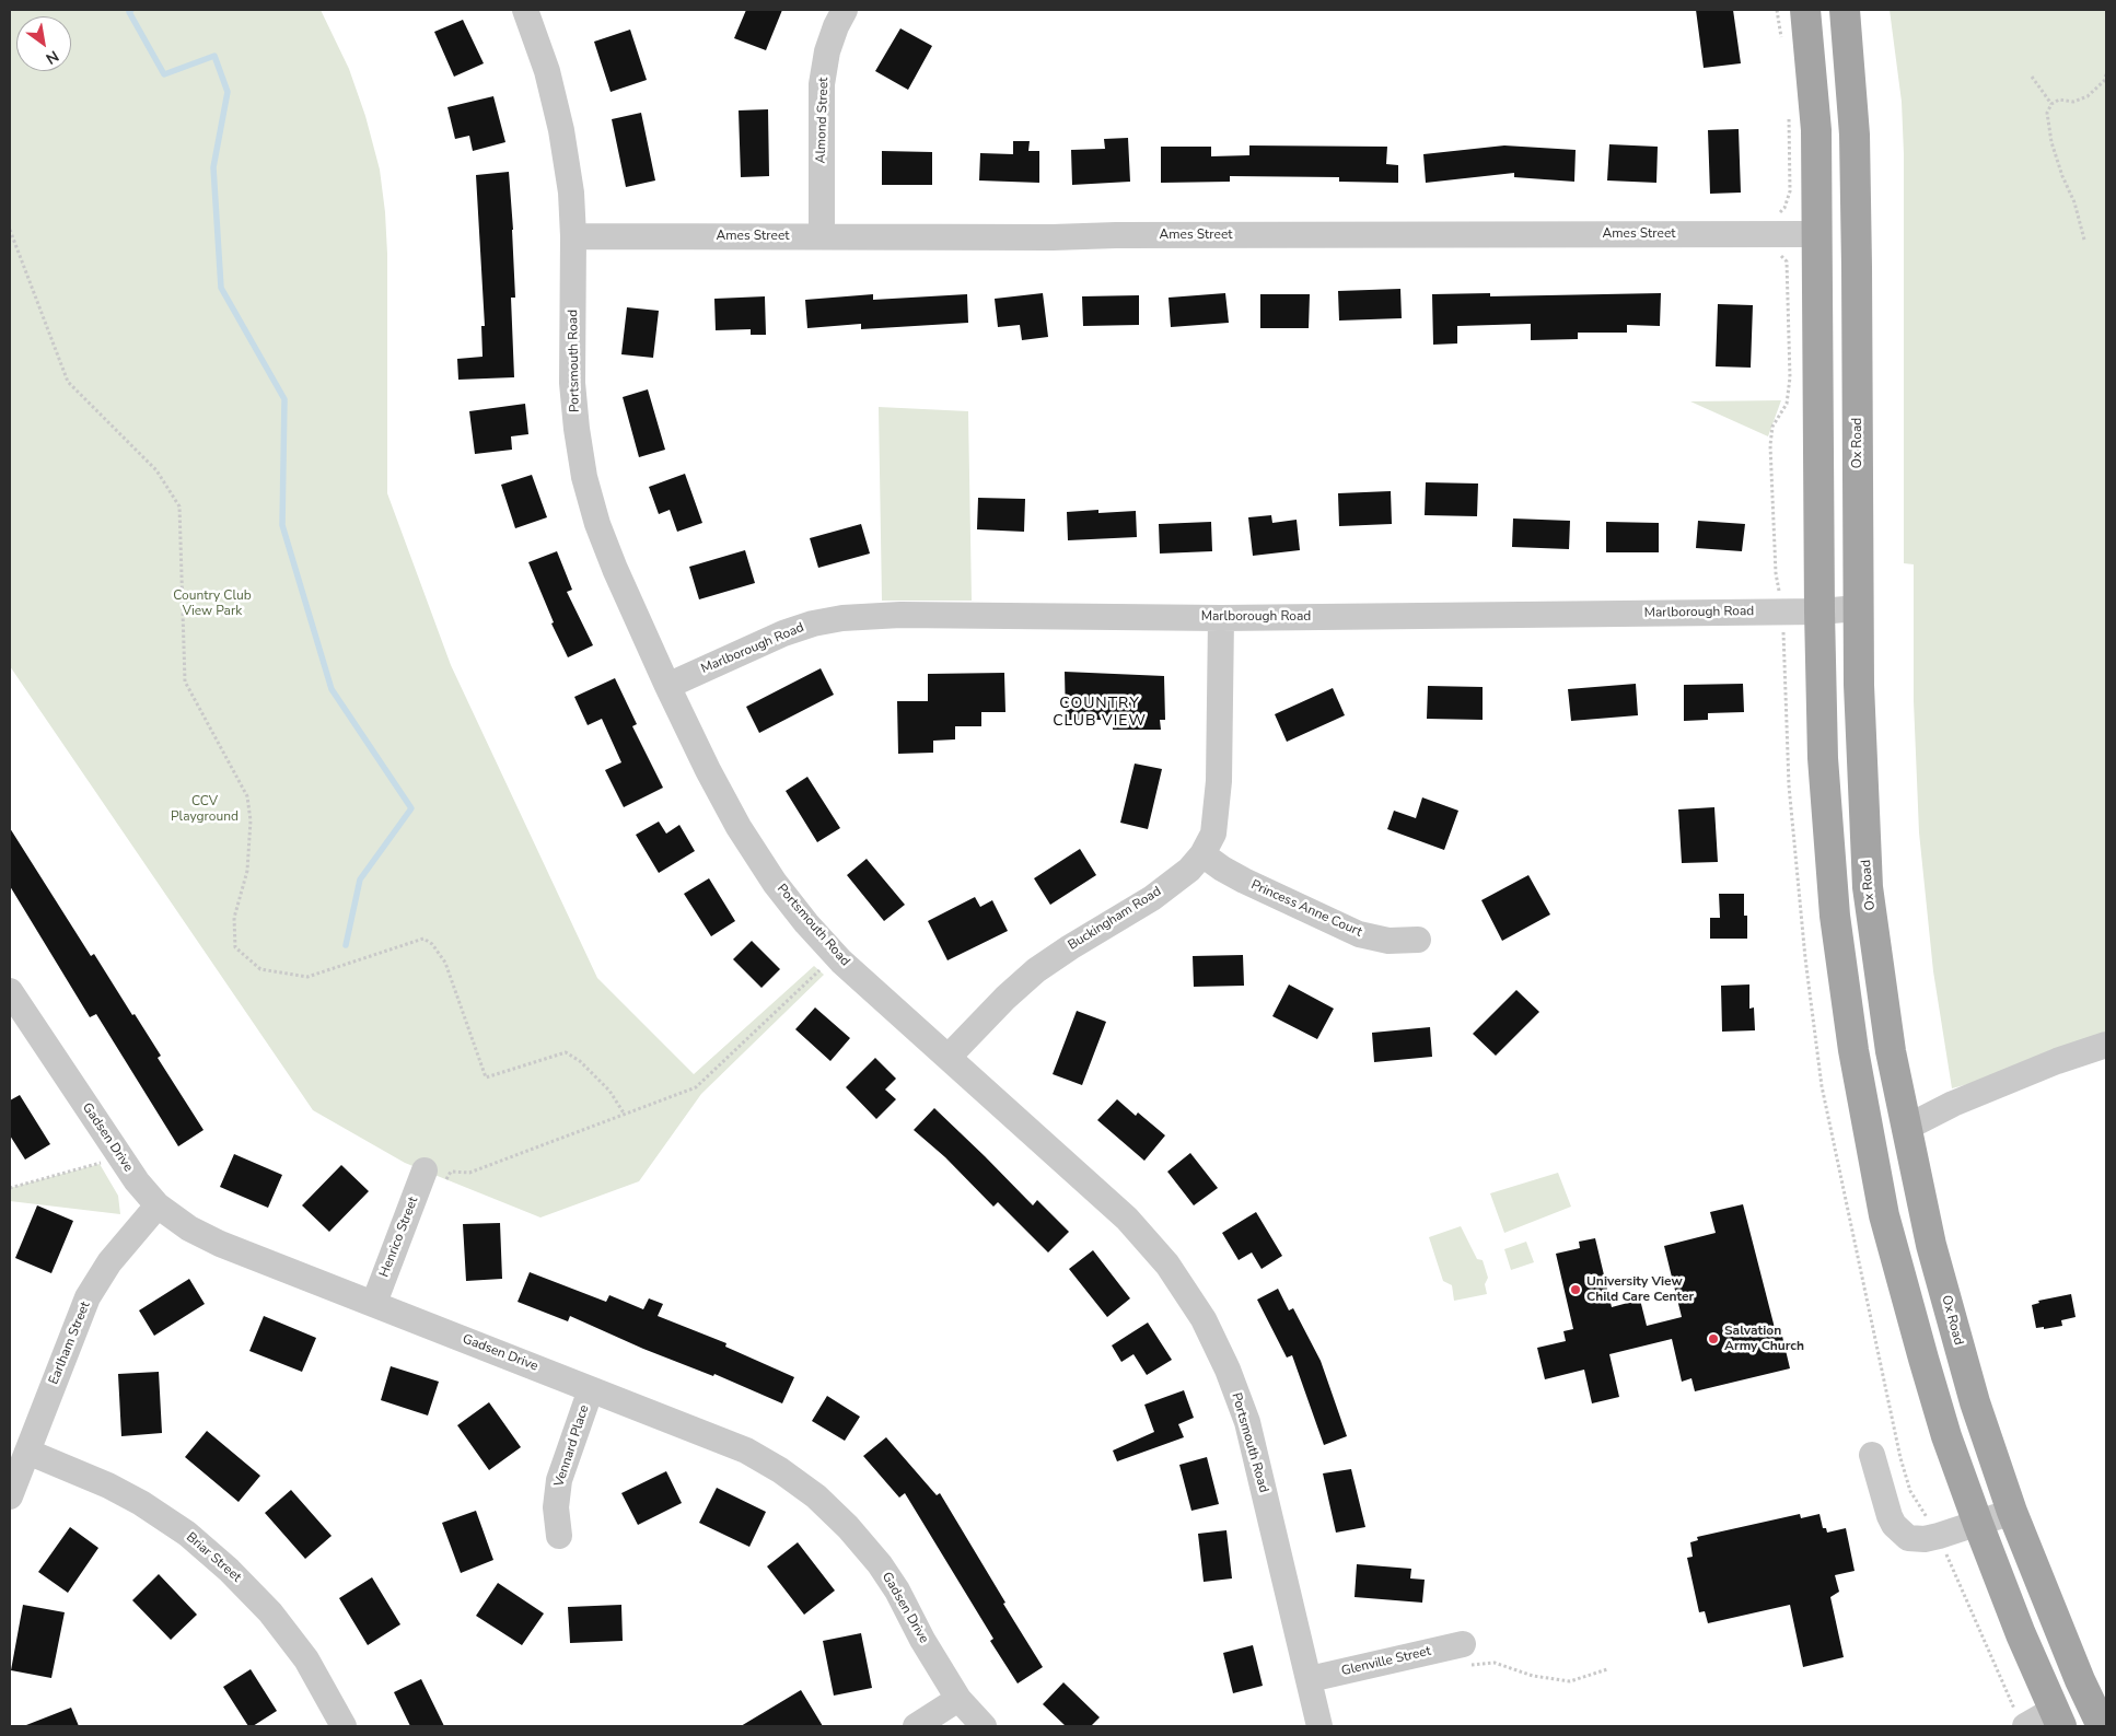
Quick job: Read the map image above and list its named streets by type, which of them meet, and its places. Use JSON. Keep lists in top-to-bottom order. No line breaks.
{"streets":{"main road":["Ox Road"],"street":["Almond Street","Ames Street","Portsmouth Road","Marlborough Road","Princess Anne Court","Buckingham Road","Gadsen Drive","Henrico Street","Earlham Street","Vennard Place","Briar Street","Glenville Street"]},"crossings":[["Almond Street","Ames Street"],["Ames Street","Portsmouth Road"],["Portsmouth Road","Marlborough Road"],["Portsmouth Road","Buckingham Road"],["Portsmouth Road","Glenville Street"],["Ox Road","Marlborough Road"],["Marlborough Road","Buckingham Road"],["Princess Anne Court","Buckingham Road"],["Gadsen Drive","Henrico Street"],["Gadsen Drive","Earlham Street"],["Gadsen Drive","Vennard Place"],["Earlham Street","Briar Street"]],"districts":["COUNTRY CLUB VIEW"],"parks":["Country Club View Park","CCV Playground"],"places":["University View Child Care Center","Salvation Army Church"],"north":"bottom right"}
